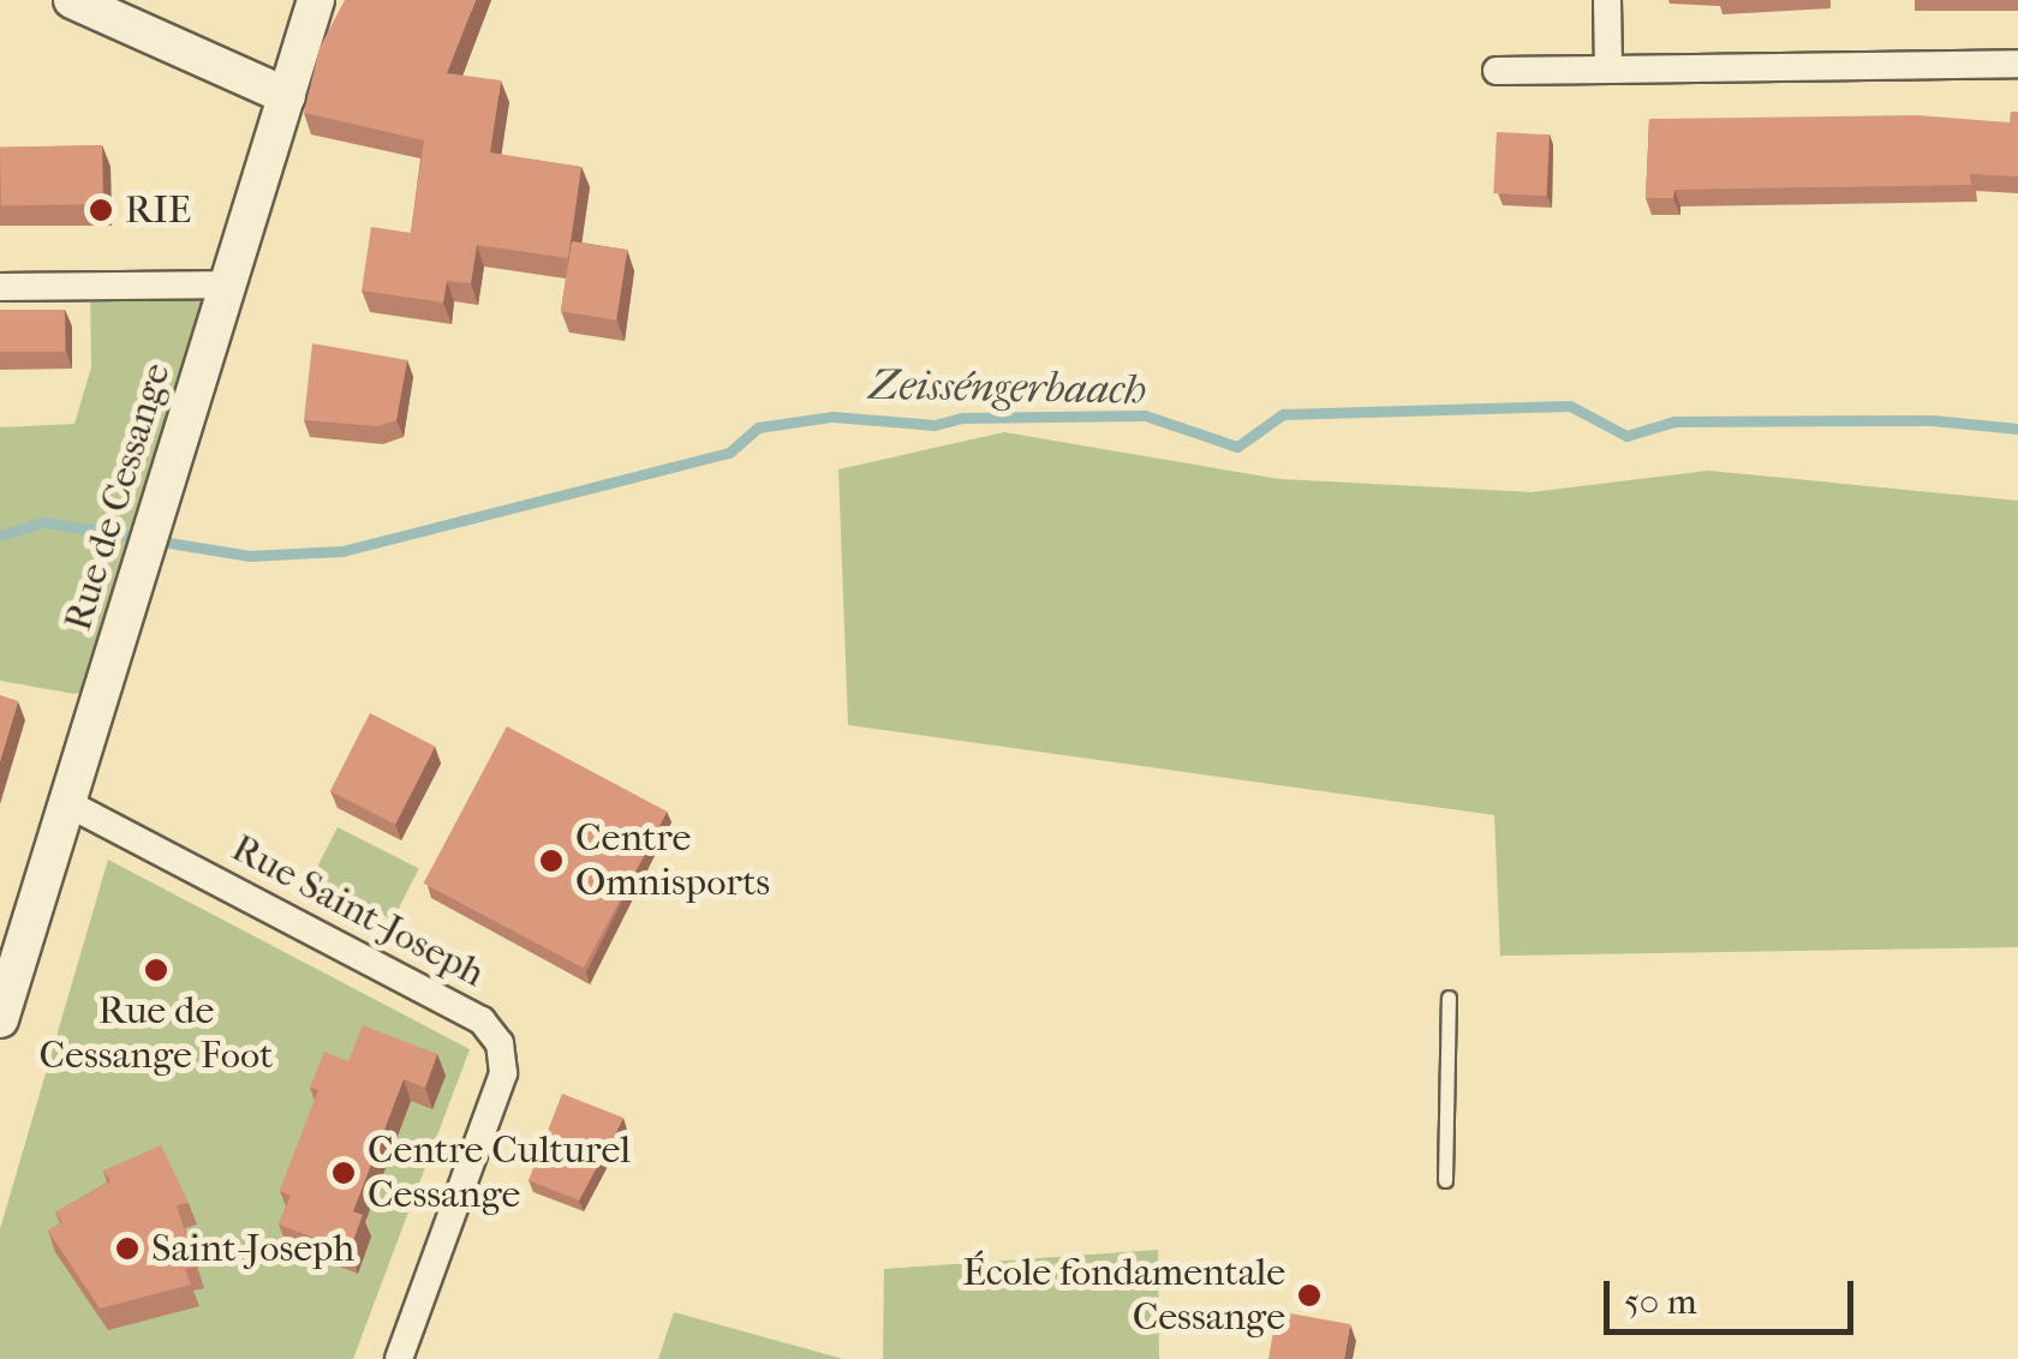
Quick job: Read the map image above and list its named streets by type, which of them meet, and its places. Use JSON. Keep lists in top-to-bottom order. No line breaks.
{"streets":{"main road":["Rue de Cessange"],"street":["Rue Saint-Joseph"]},"crossings":[["Rue de Cessange","Rue Saint-Joseph"]],"water":["Zeisséngerbaach"],"places":["RIE","Centre Omnisports","Rue de Cessange Foot","Centre Culturel Cessange","Saint-Joseph","École fondamentale Cessange"],"scale_bar":"50 m"}
